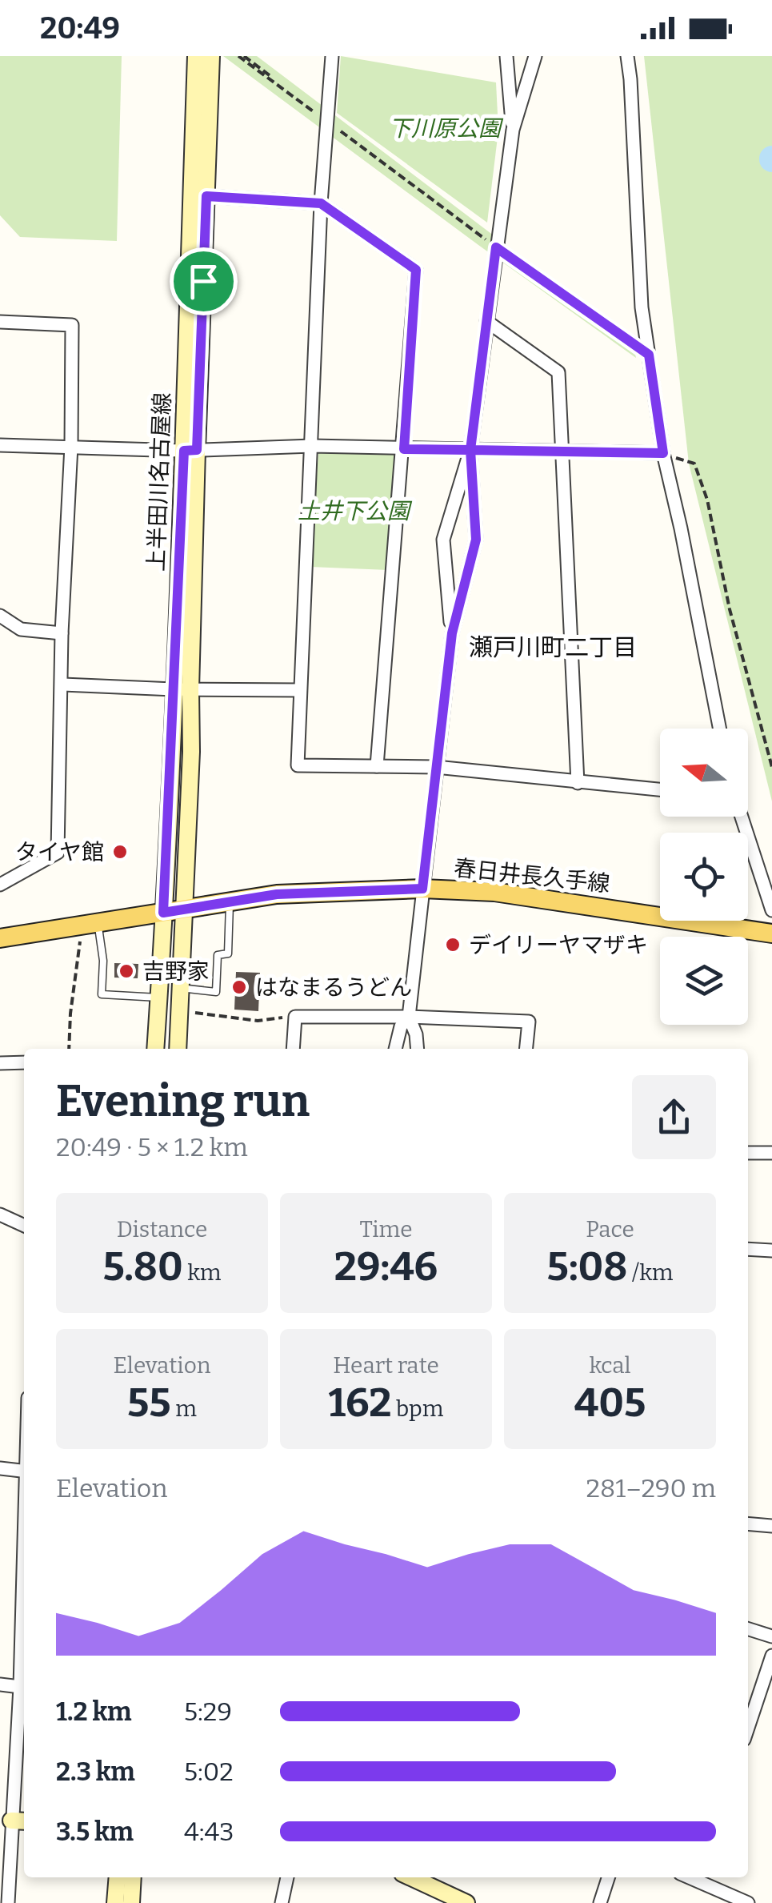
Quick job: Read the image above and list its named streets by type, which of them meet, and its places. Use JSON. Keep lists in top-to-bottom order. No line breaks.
{"streets":{"main road":["上半田川名古屋線","春日井長久手線"]},"crossings":[["上半田川名古屋線","春日井長久手線"]],"districts":["瀬戸川町二丁目"],"parks":["下川原公園","土井下公園"],"places":["タイヤ館","デイリーヤマザキ","吉野家","はなまるうどん"],"north":"left","page":{"status":"20:49","heading":["Evening run","20:49 · 5 × 1.2 km"],"stats":[["Distance","5.80 km"],["Time","29:46"],["Pace","5:08 /km"],["Elevation","55 m"],["Heart rate","162 bpm"],["kcal","405"]],"chart":["Elevation","281–290 m"],"list":[{"name":"1.2 km","note":"5:29"},{"name":"2.3 km","note":"5:02"},{"name":"3.5 km","note":"4:43"}]}}
